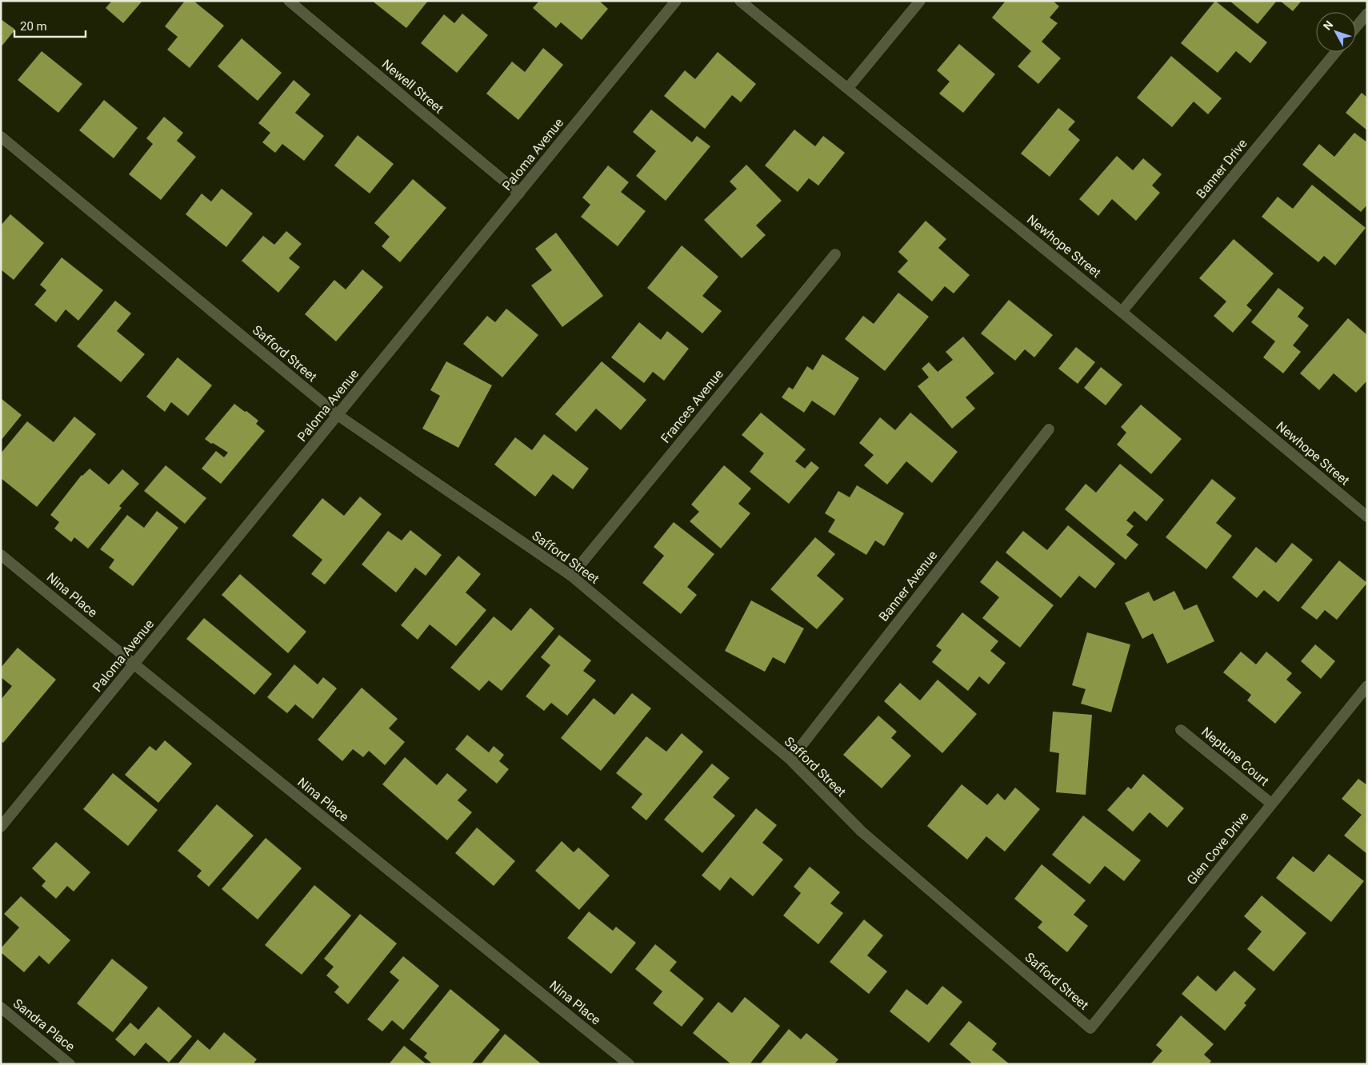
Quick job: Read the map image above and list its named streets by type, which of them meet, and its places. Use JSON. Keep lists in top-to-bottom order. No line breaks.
{"streets":{"street":["Newell Street","Paloma Avenue","Banner Drive","Newhope Street","Safford Street","Frances Avenue","Banner Avenue","Nina Place","Neptune Court","Glen Cove Drive","Sandra Place"]},"crossings":[["Newell Street","Paloma Avenue"],["Paloma Avenue","Safford Street"],["Paloma Avenue","Nina Place"],["Banner Drive","Newhope Street"],["Safford Street","Frances Avenue"],["Safford Street","Banner Avenue"],["Safford Street","Glen Cove Drive"],["Neptune Court","Glen Cove Drive"]],"scale_bar":"20 m","north":"top left"}
